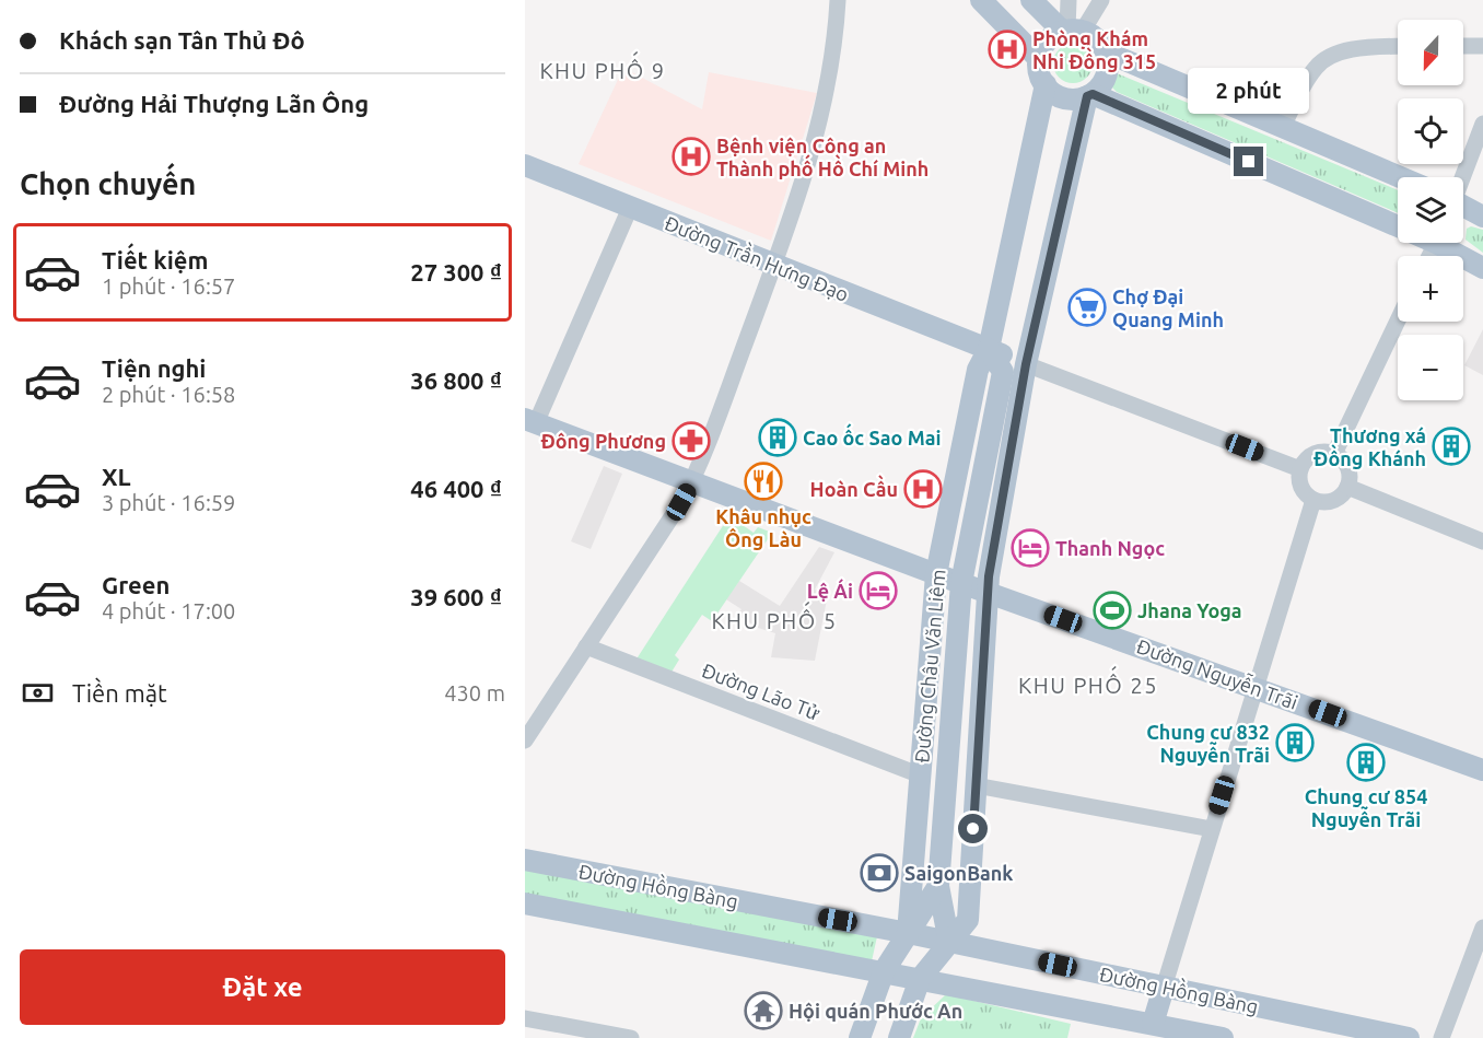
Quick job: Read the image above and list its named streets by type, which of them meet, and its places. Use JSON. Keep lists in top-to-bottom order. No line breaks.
{"streets":{"main road":["Đường Trần Hưng Đạo","Đường Châu Văn Liêm","Đường Nguyễn Trãi","Đường Hồng Bàng"],"street":["Đường Lão Tử"]},"crossings":[["Đường Trần Hưng Đạo","Đường Châu Văn Liêm"],["Đường Châu Văn Liêm","Đường Nguyễn Trãi"],["Đường Châu Văn Liêm","Đường Lão Tử"],["Đường Châu Văn Liêm","Đường Hồng Bàng"]],"districts":["KHU PHỐ 9","KHU PHỐ 5","KHU PHỐ 25"],"places":{"hospital":["Phòng Khám Nhi Đồng 315","Bệnh viện Công an Thành phố Hồ Chí Minh","Hoàn Cầu"],"supermarket":["Chợ Đại Quang Minh"],"building":["Cao ốc Sao Mai","Thương xá Đồng Khánh","Chung cư 832 Nguyễn Trãi","Chung cư 854 Nguyễn Trãi"],"pharmacy":["Đông Phương"],"restaurant":["Khâu nhục Ông Làu"],"hotel":["Thanh Ngọc","Lệ Ái"],"sports":["Jhana Yoga"],"bank":["SaigonBank"],"temple":["Hội quán Phước An"]},"north":"bottom","page":{"banner":["Khách sạn Tân Thủ Đô","Đường Hải Thượng Lãn Ông"],"map_buttons":["+","−"],"bubble":"2 phút","heading":"Chọn chuyến","list":[{"name":"Tiết kiệm","note":"1 phút · 16:57","value":"27 300 ₫"},{"name":"Tiện nghi","note":"2 phút · 16:58","value":"36 800 ₫"},{"name":"XL","note":"3 phút · 16:59","value":"46 400 ₫"},{"name":"Green","note":"4 phút · 17:00","value":"39 600 ₫"}],"pay":["Tiền mặt","430 m"],"buttons":"Đặt xe"}}
